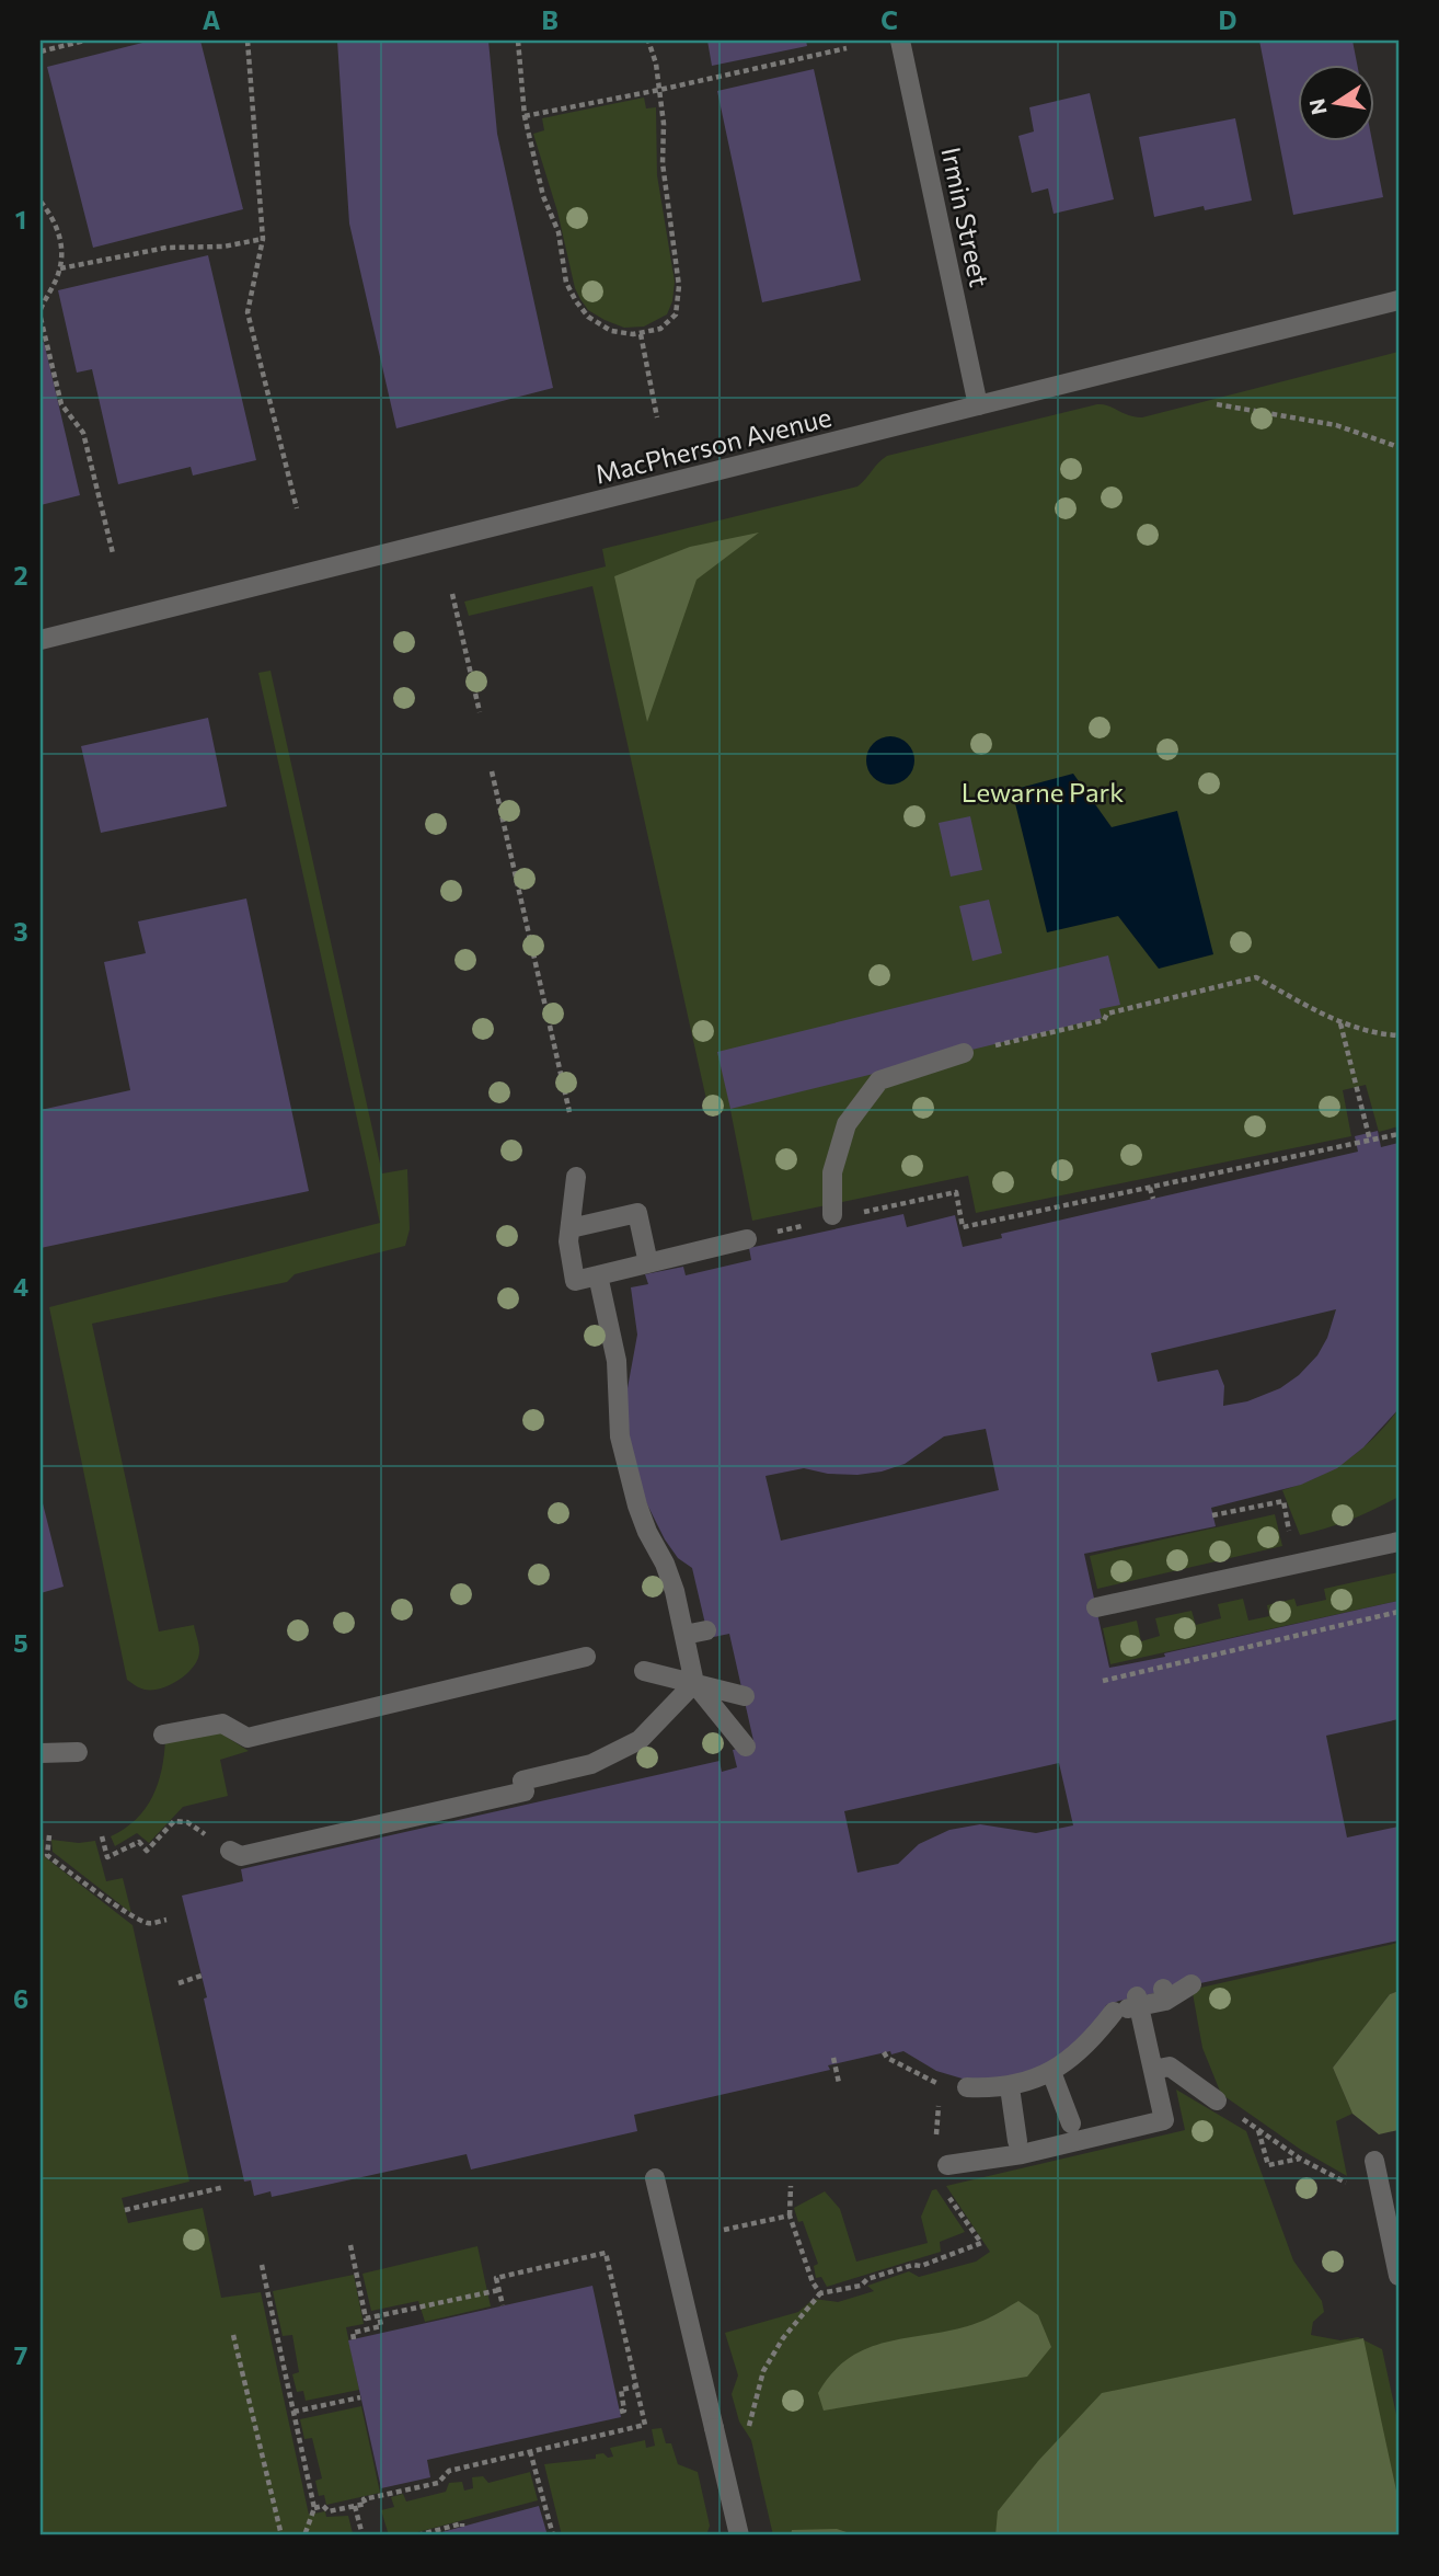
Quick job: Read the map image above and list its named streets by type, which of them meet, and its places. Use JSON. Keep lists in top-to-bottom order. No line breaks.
{"streets":{"street":["Irmin Street","MacPherson Avenue"]},"crossings":[["Irmin Street","MacPherson Avenue"]],"parks":["Lewarne Park"],"north":"left","grid":{"columns":["A","B","C","D"],"rows":["1","2","3","4","5","6","7"]}}
